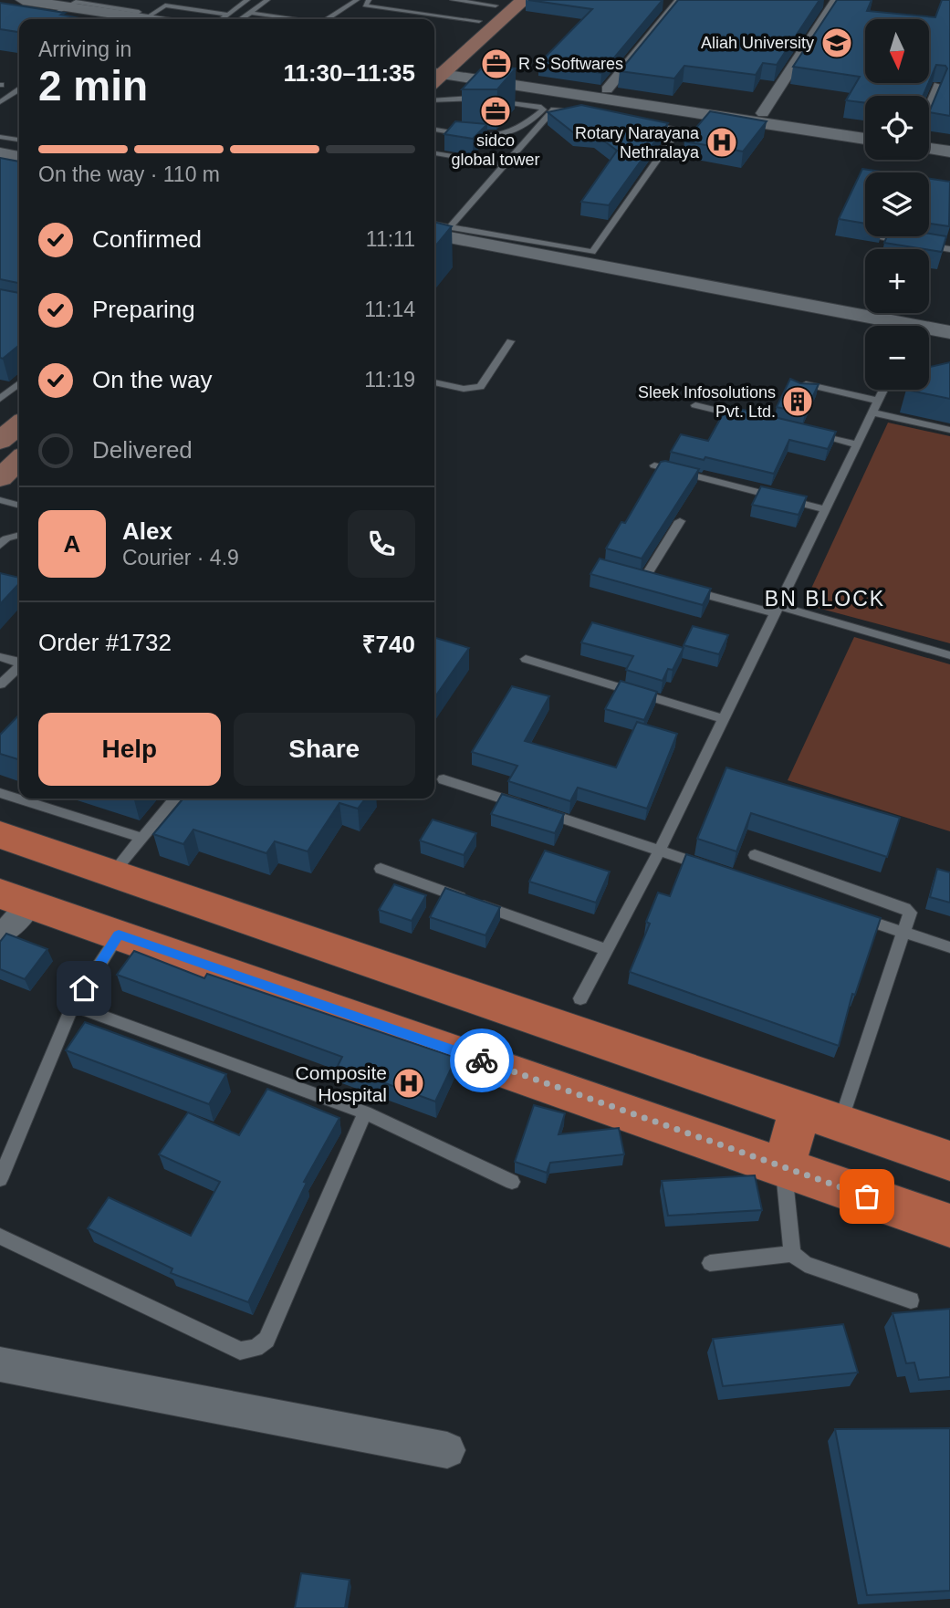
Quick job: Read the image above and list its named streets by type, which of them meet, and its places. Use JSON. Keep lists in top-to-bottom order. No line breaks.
{"districts":["BN BLOCK"],"places":{"school or university":["Aliah University"],"office":["R S Softwares","sidco global tower"],"hospital":["Rotary Narayana Nethralaya","Composite Hospital"],"building":["Sleek Infosolutions Pvt. Ltd."]},"north":"bottom","page":{"map_buttons":["+","−"],"heading":["2 min","Arriving in","11:30–11:35"],"panel":["Alex","Courier · 4.9","Order #1732","₹740"],"bar":"On the way · 110 m","list":[["Confirmed","11:11"],["Preparing","11:14"],["On the way","11:19"],"Delivered"],"round":"A","buttons":["Help","Share"]}}
